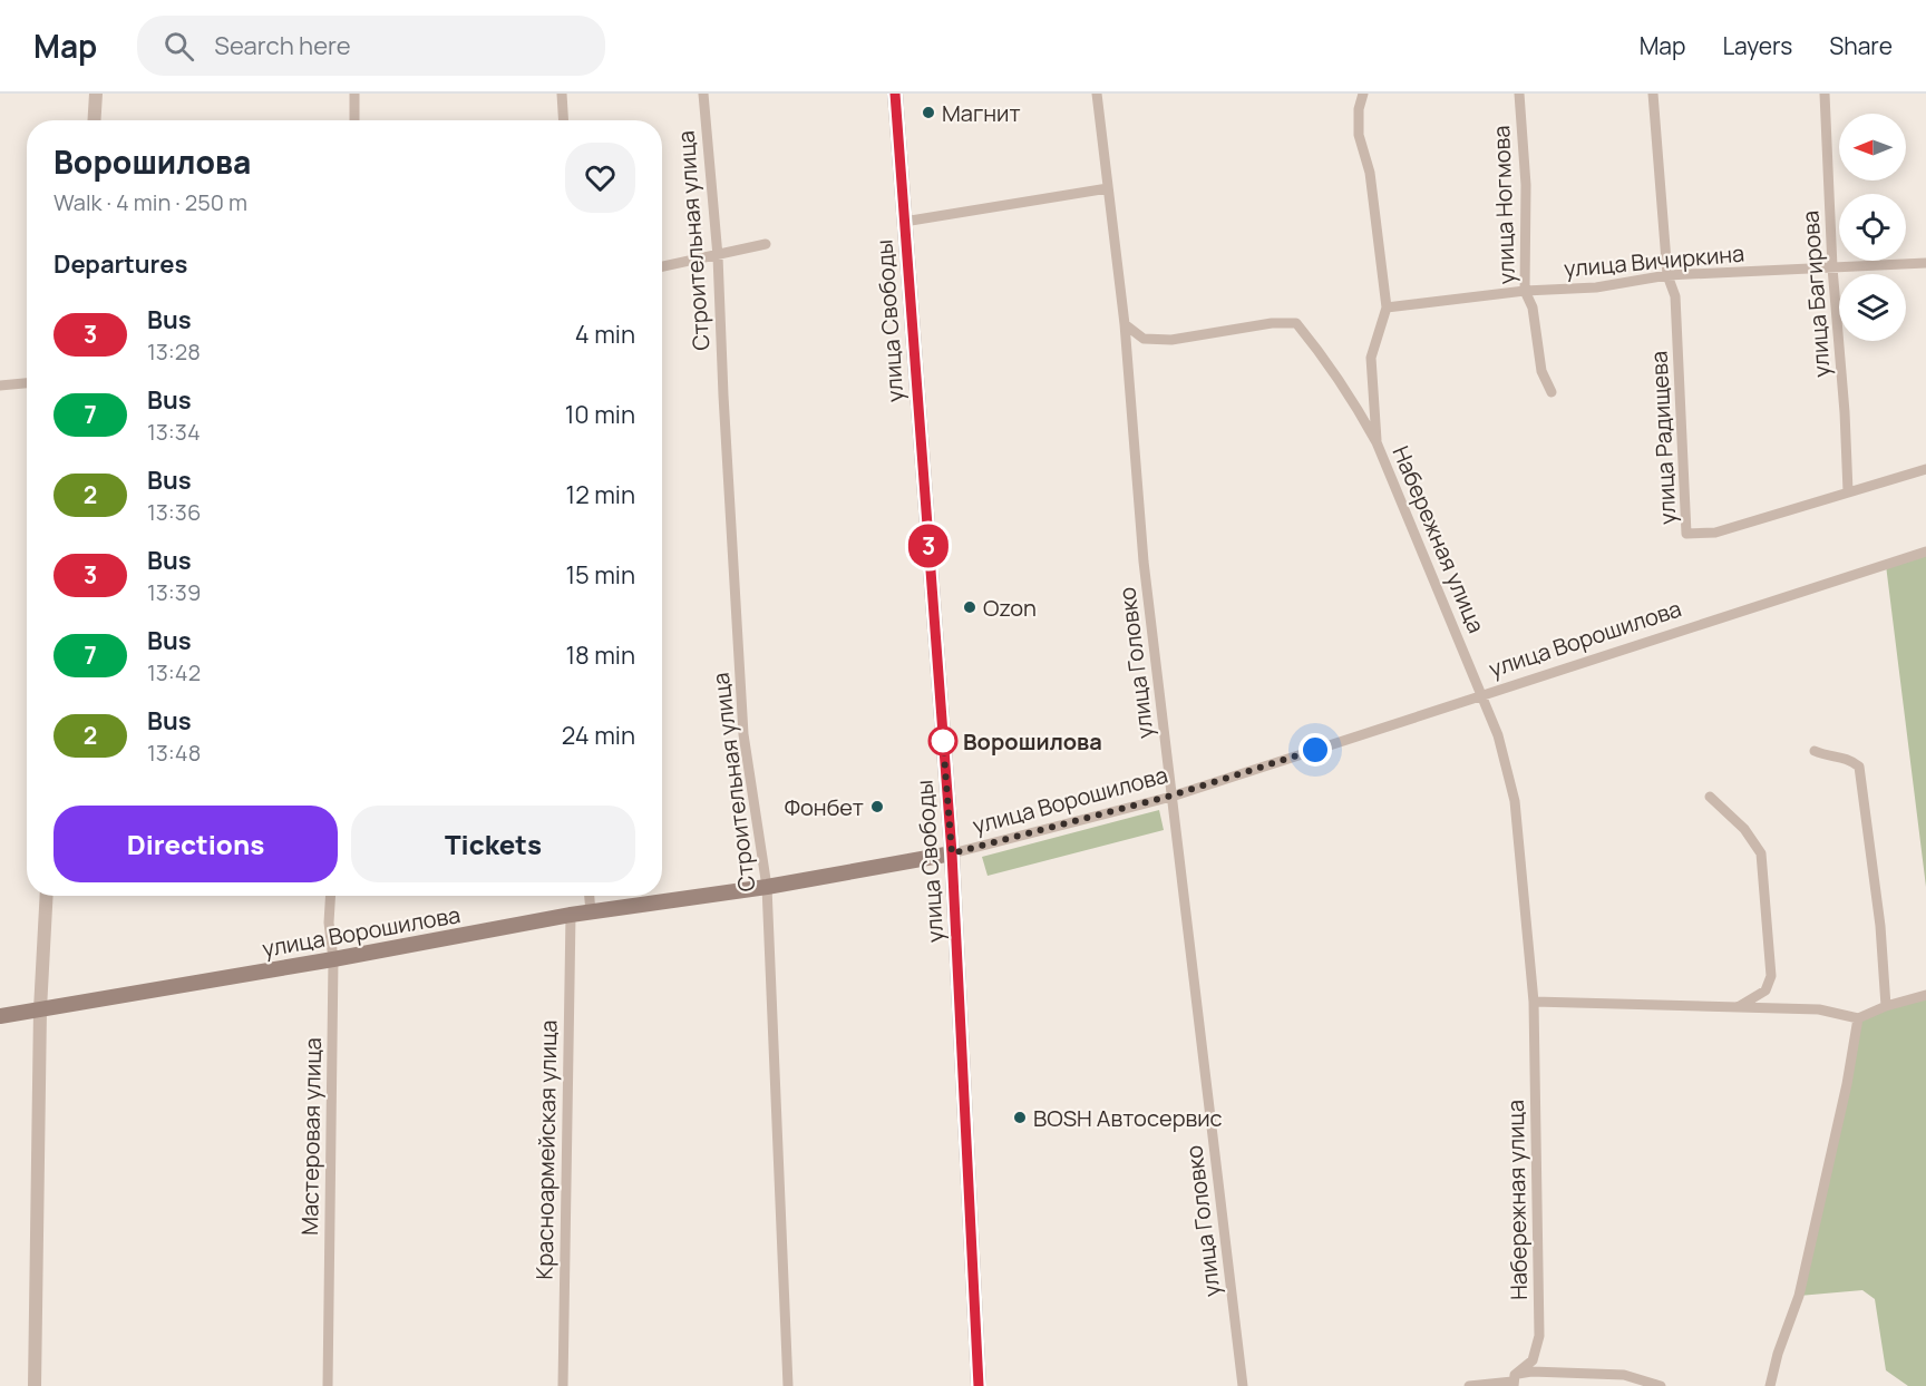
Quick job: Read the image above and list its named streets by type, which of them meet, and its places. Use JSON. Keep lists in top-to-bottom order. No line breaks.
{"streets":{"main road":["улица Свободы","улица Ворошилова"],"street":["улица Ногмова","Строительная улица","улица Вичиркина","улица Багирова","улица Радищева","Набережная улица","улица Головко","Мастеровая улица","Красноармейская улица"]},"crossings":[["улица Ногмова","улица Вичиркина"],["Строительная улица","улица Ворошилова"],["улица Вичиркина","улица Багирова"],["улица Вичиркина","улица Радищева"],["улица Вичиркина","Набережная улица"],["улица Багирова","улица Радищева"],["улица Свободы","улица Ворошилова"],["Набережная улица","улица Ворошилова"],["Набережная улица","улица Головко"],["улица Ворошилова","улица Головко"],["улица Ворошилова","Мастеровая улица"],["улица Ворошилова","Красноармейская улица"]],"places":["Магнит","Ozon","Ворошилова","Фонбет","BOSH Автосервис"],"lines":["bus line 3"],"north":"left","page":{"header":"Map","search":"Search here","nav":["Map","Layers","Share"],"on_map":"3","heading":[["Ворошилова","Walk · 4 min · 250 m"],"Departures"],"list":[{"mark":"3","name":"Bus","note":"13:28","value":"4 min"},{"mark":"7","name":"Bus","note":"13:34","value":"10 min"},{"mark":"2","name":"Bus","note":"13:36","value":"12 min"},{"mark":"3","name":"Bus","note":"13:39","value":"15 min"},{"mark":"7","name":"Bus","note":"13:42","value":"18 min"},{"mark":"2","name":"Bus","note":"13:48","value":"24 min"}],"buttons":["Directions","Tickets"]}}
